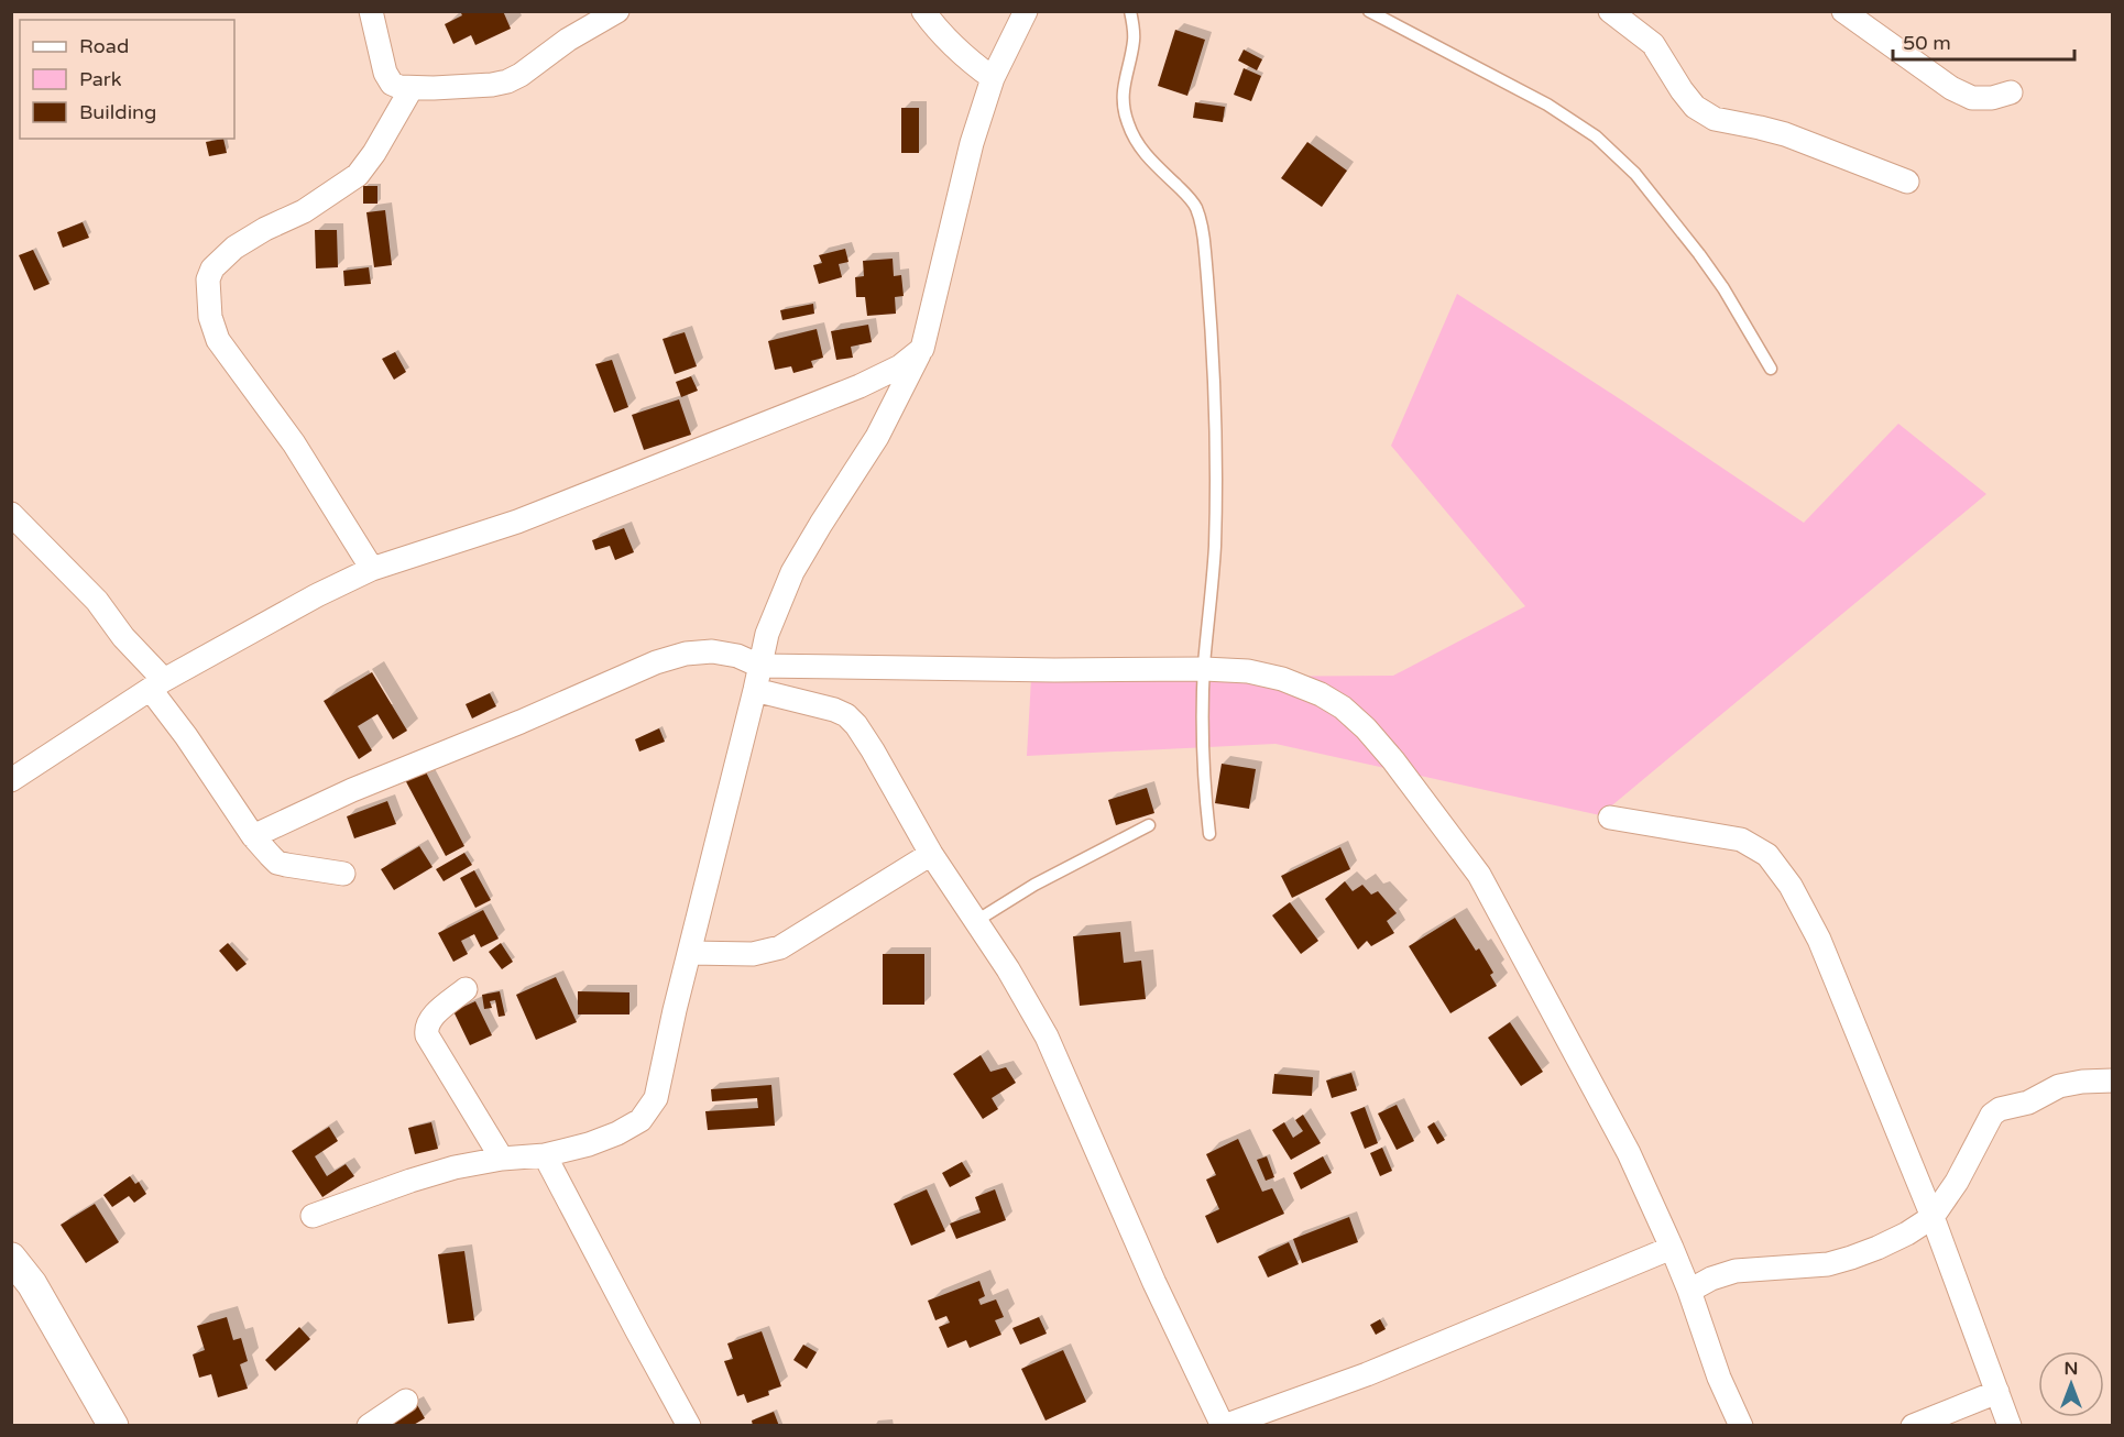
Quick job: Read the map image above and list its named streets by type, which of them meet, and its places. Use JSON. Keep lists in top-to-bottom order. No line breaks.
{"legend":["Road","Park","Building"],"scale_bar":"50 m","north":"top"}
